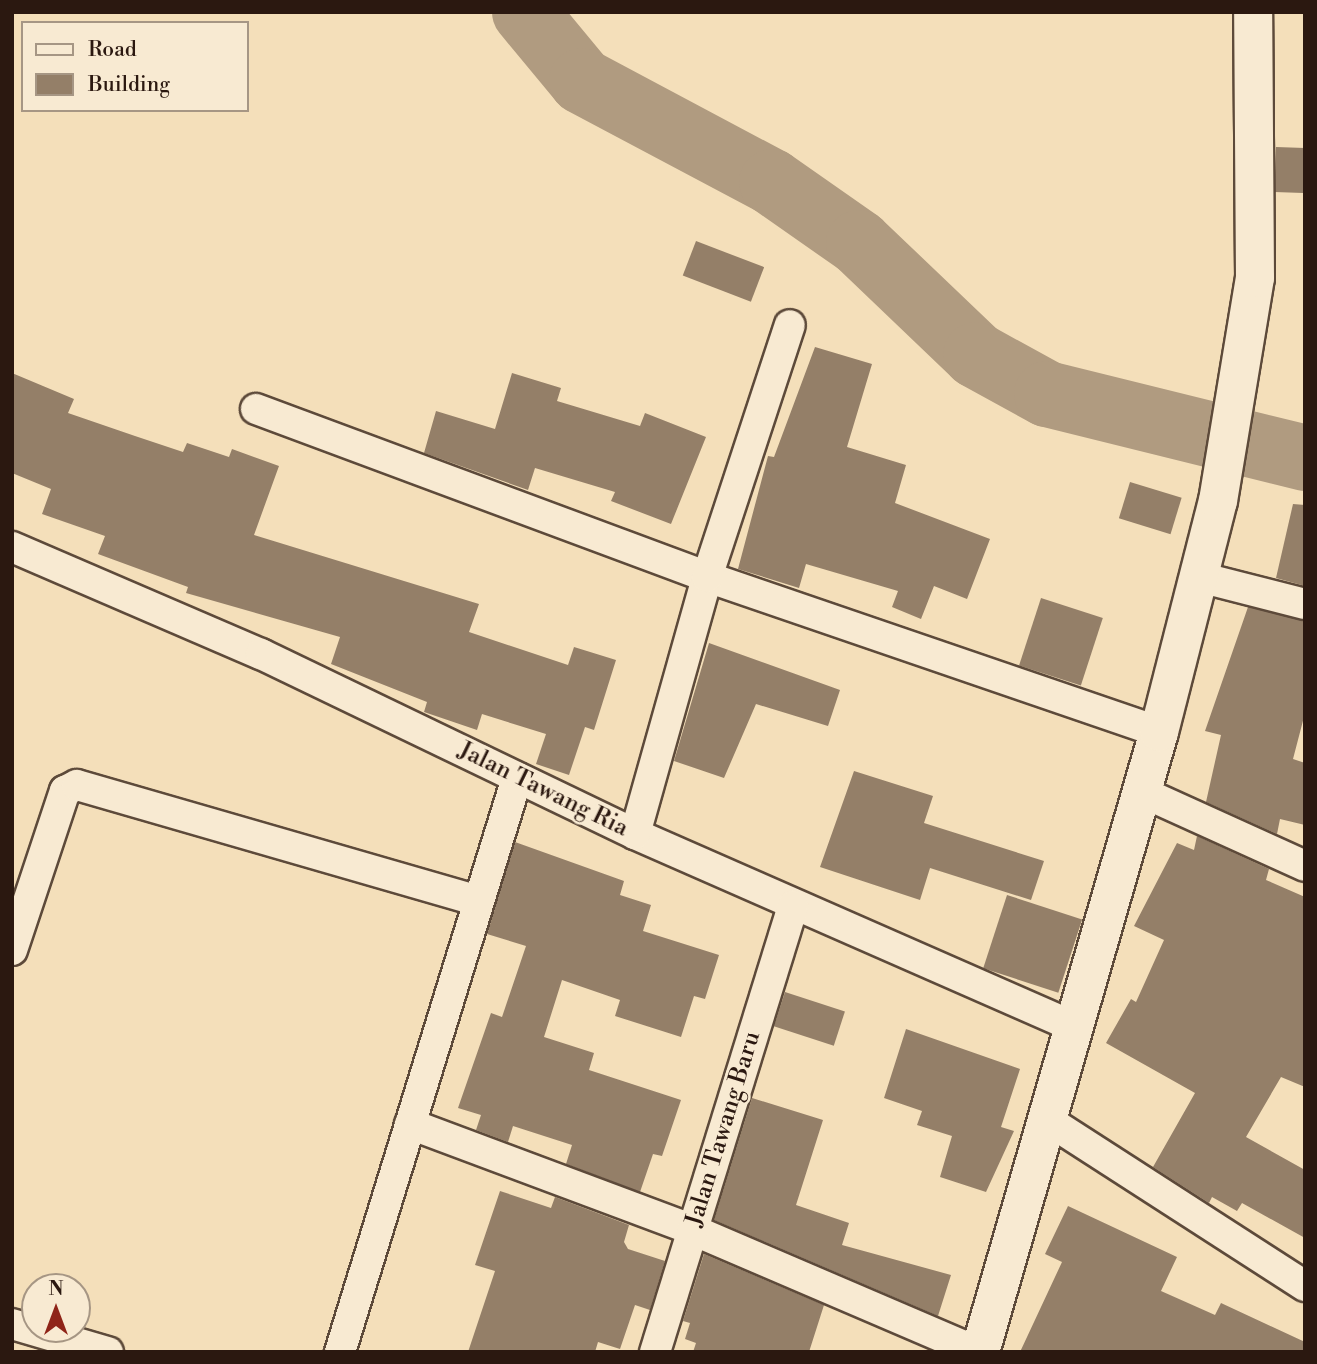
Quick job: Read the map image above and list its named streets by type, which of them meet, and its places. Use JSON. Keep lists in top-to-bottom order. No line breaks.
{"streets":{"street":["Jalan Tawang Ria","Jalan Tawang Baru"]},"crossings":[["Jalan Tawang Ria","Jalan Tawang Baru"]],"legend":["Road","Building"],"north":"top"}
